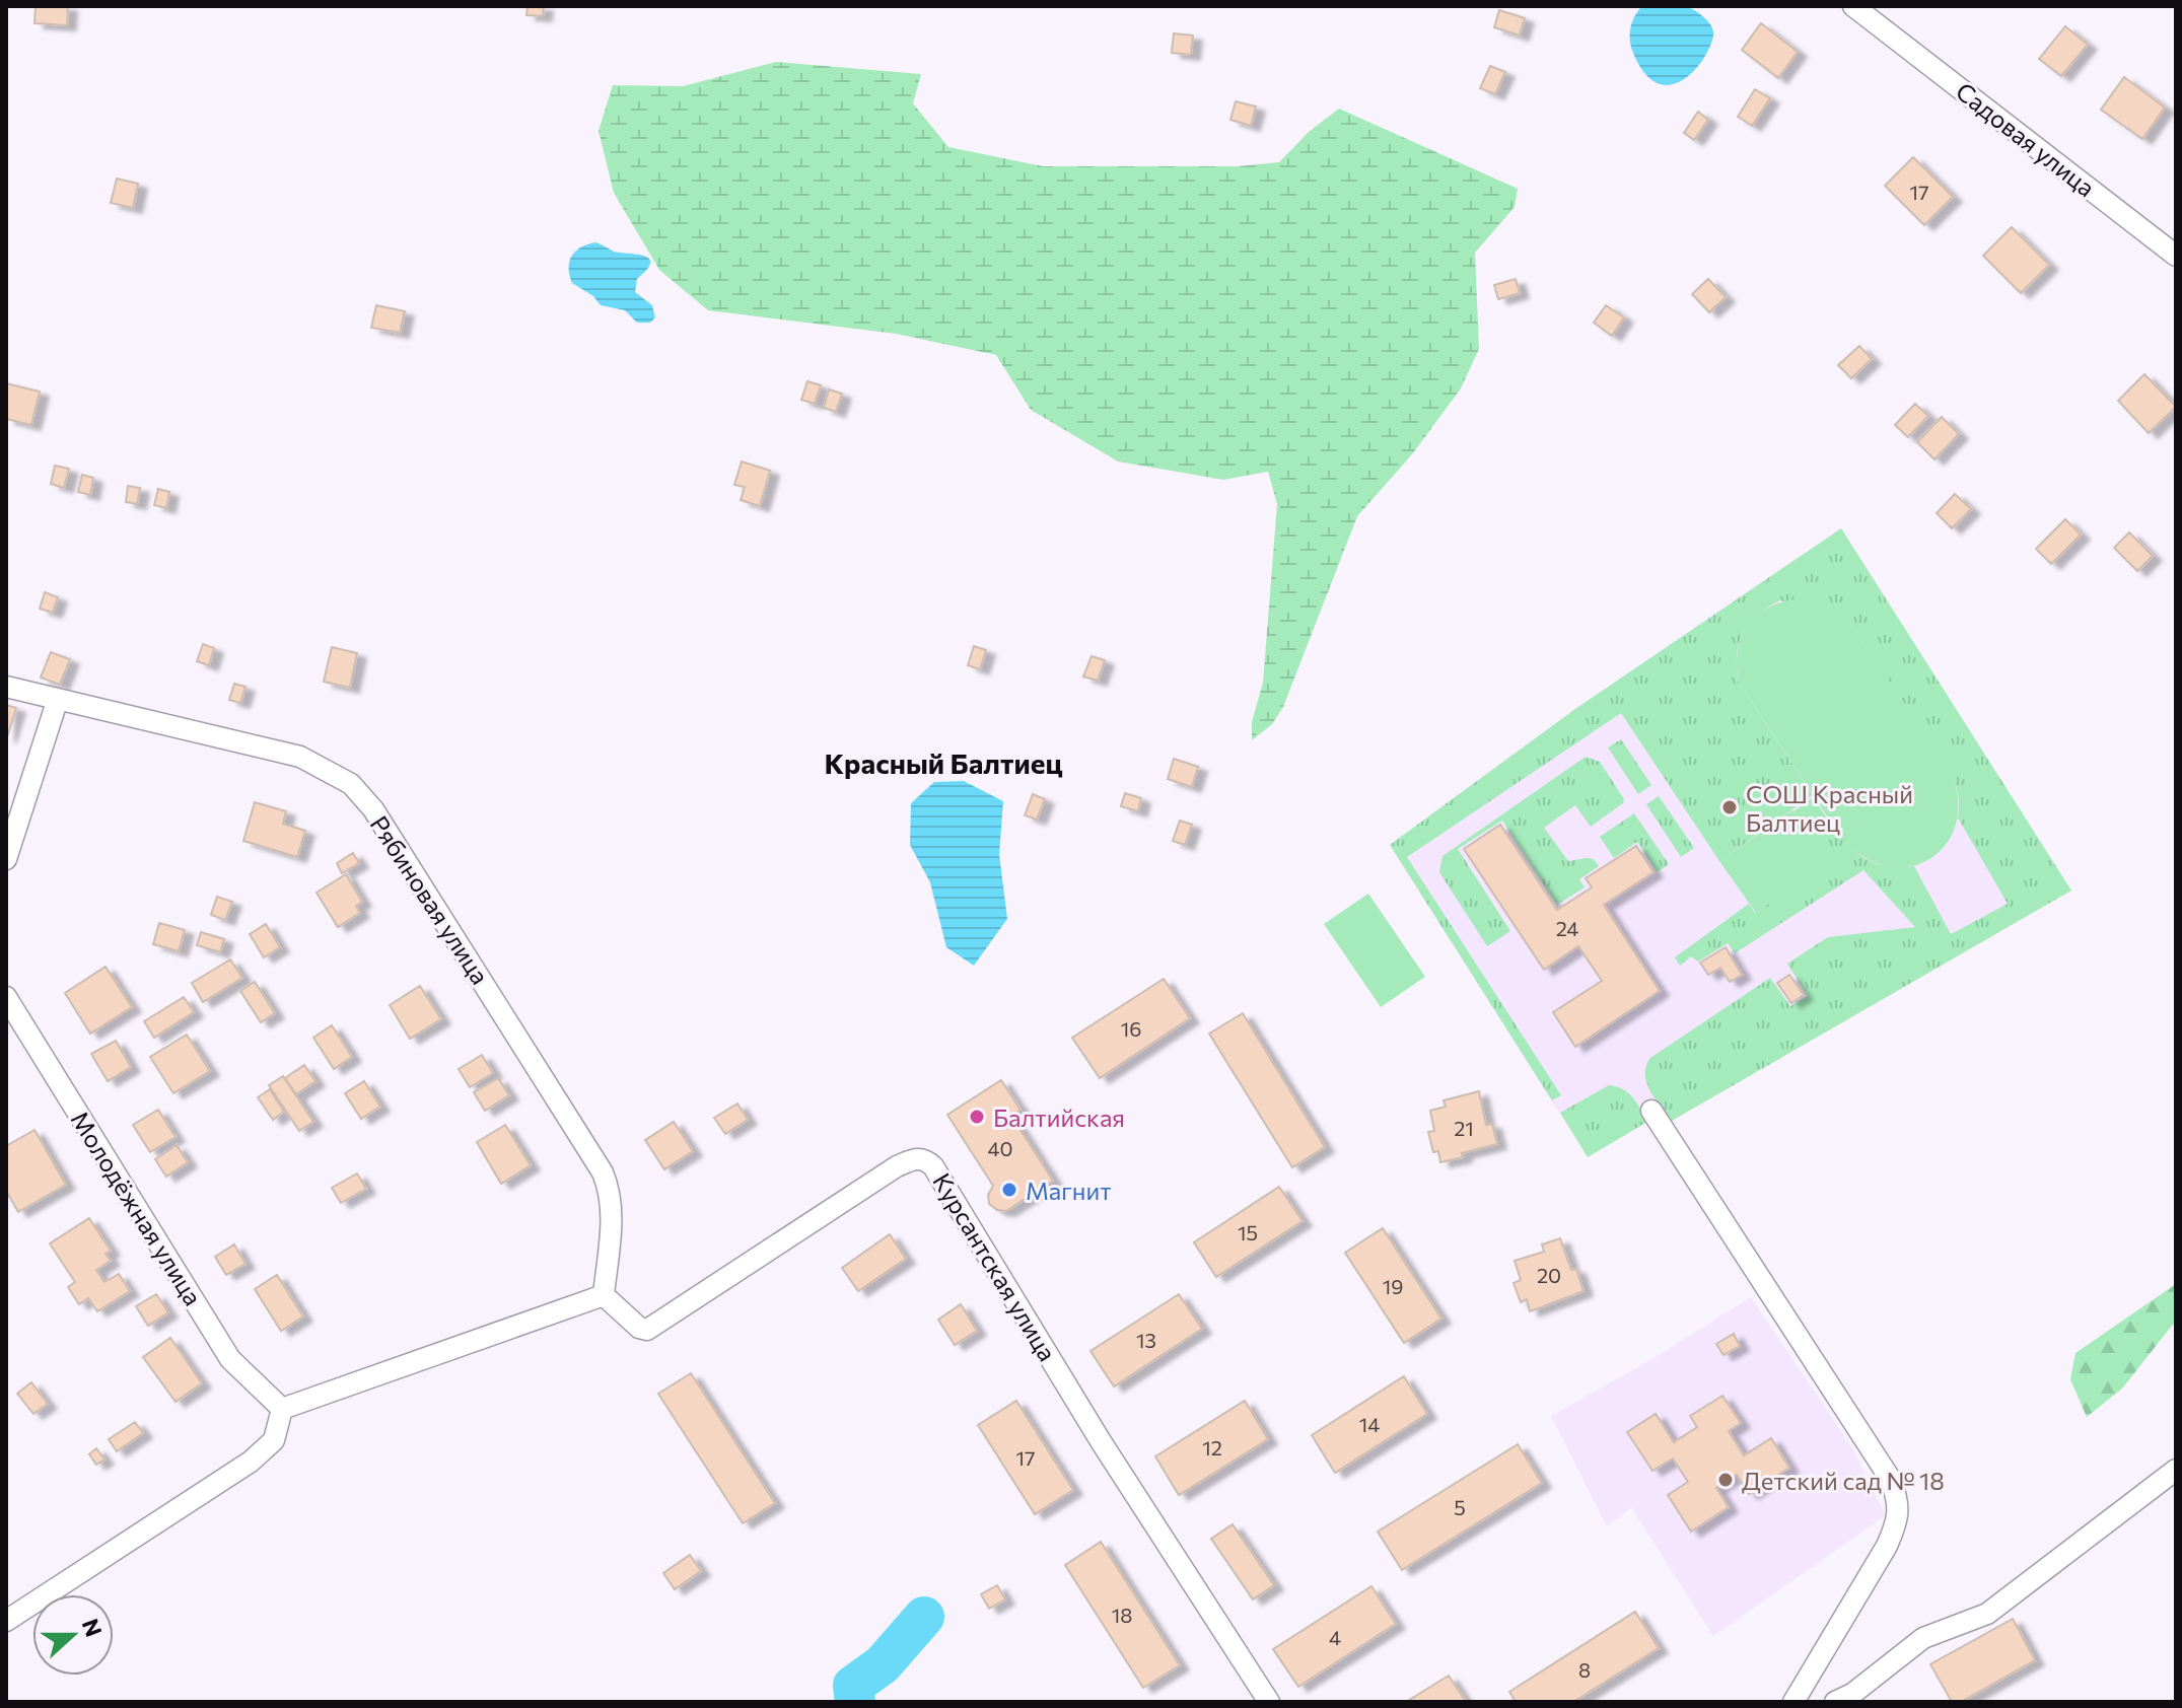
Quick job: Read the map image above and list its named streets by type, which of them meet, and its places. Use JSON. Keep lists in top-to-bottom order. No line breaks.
{"streets":{"street":["Садовая улица","Рябиновая улица","Молодёжная улица","Курсантская улица"]},"crossings":[["Рябиновая улица","Курсантская улица"]],"districts":["Красный Балтиец"],"places":["СОШ Красный Балтиец","Балтийская","Магнит","Детский сад № 18"],"house_numbers":["17","24","16","21","40","15","20","19","13","14","12","17","5","18","4","8"],"north":"right"}
